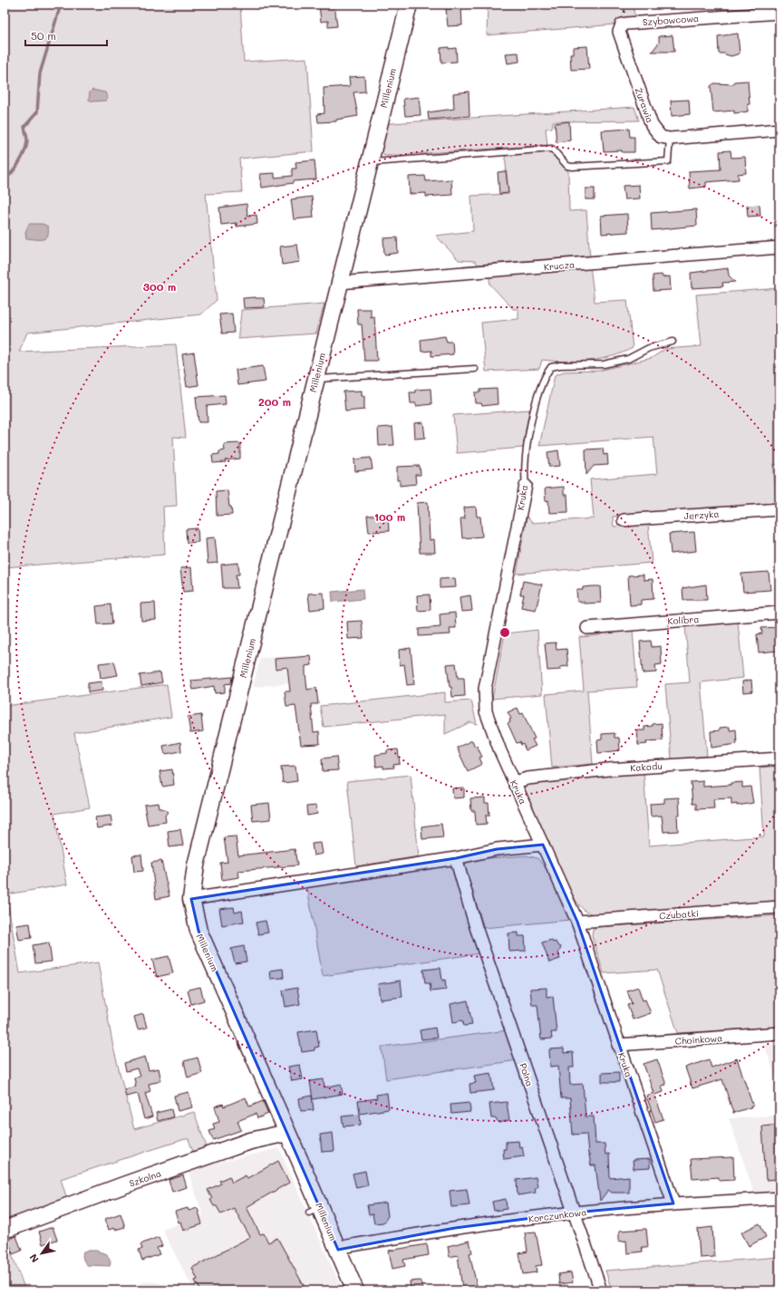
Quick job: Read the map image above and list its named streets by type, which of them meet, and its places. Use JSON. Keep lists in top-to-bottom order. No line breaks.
{"streets":{"street":["Szybowcowa","Millenium","Żurawia","Krucza","Kruka","Jerzyka","Kolibra","Kakadu","Czubatki","Choinkowa","Polna","Szkolna","Korczunkowa"]},"crossings":[["Szybowcowa","Żurawia"],["Millenium","Krucza"],["Millenium","Szkolna"],["Millenium","Korczunkowa"],["Kruka","Kakadu"],["Kruka","Czubatki"],["Kruka","Choinkowa"],["Kruka","Korczunkowa"],["Polna","Korczunkowa"]],"scale_bar":"50 m","north":"bottom left","rings":["300 m","200 m","100 m"]}
